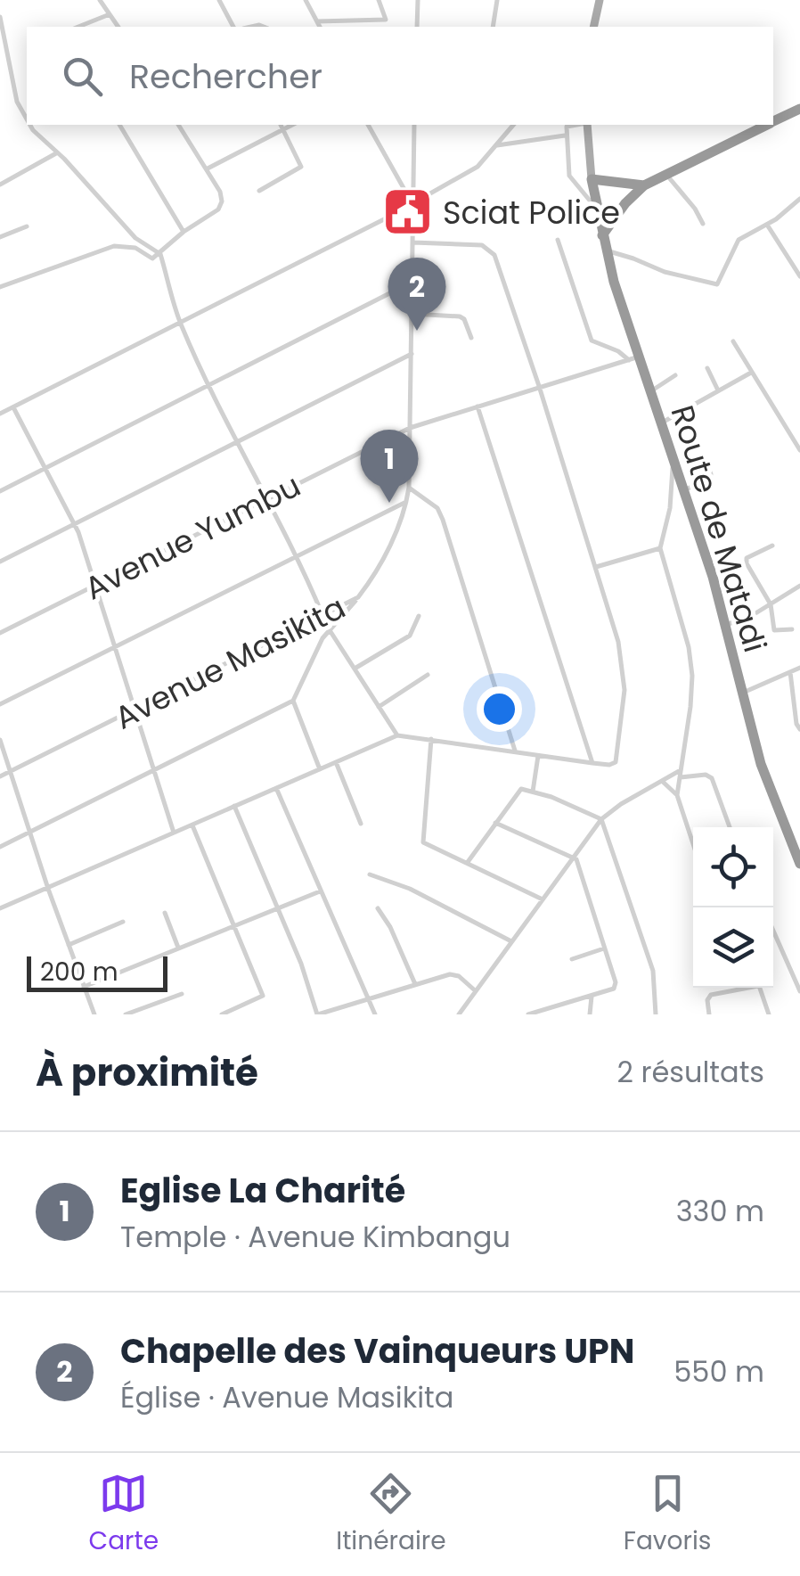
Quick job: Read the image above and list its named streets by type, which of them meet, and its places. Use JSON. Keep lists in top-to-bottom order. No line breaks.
{"streets":{"highway":["Route de Matadi"],"street":["Avenue Yumbu","Avenue Masikita"]},"crossings":[["Route de Matadi","Avenue Yumbu"],["Avenue Yumbu","Avenue Masikita"]],"places":{"public building":["Sciat Police"]},"scale_bar":"200 m","page":{"search":"Rechercher","pins":["2","1"],"scale":"200 m","heading":["À proximité","2 résultats"],"list":[{"mark":"1","name":"Eglise La Charité","note":"Temple · Avenue Kimbangu","value":"330 m"},{"mark":"2","name":"Chapelle des Vainqueurs UPN","note":"Église · Avenue Masikita","value":"550 m"}],"nav":["Carte","Itinéraire","Favoris"]}}
